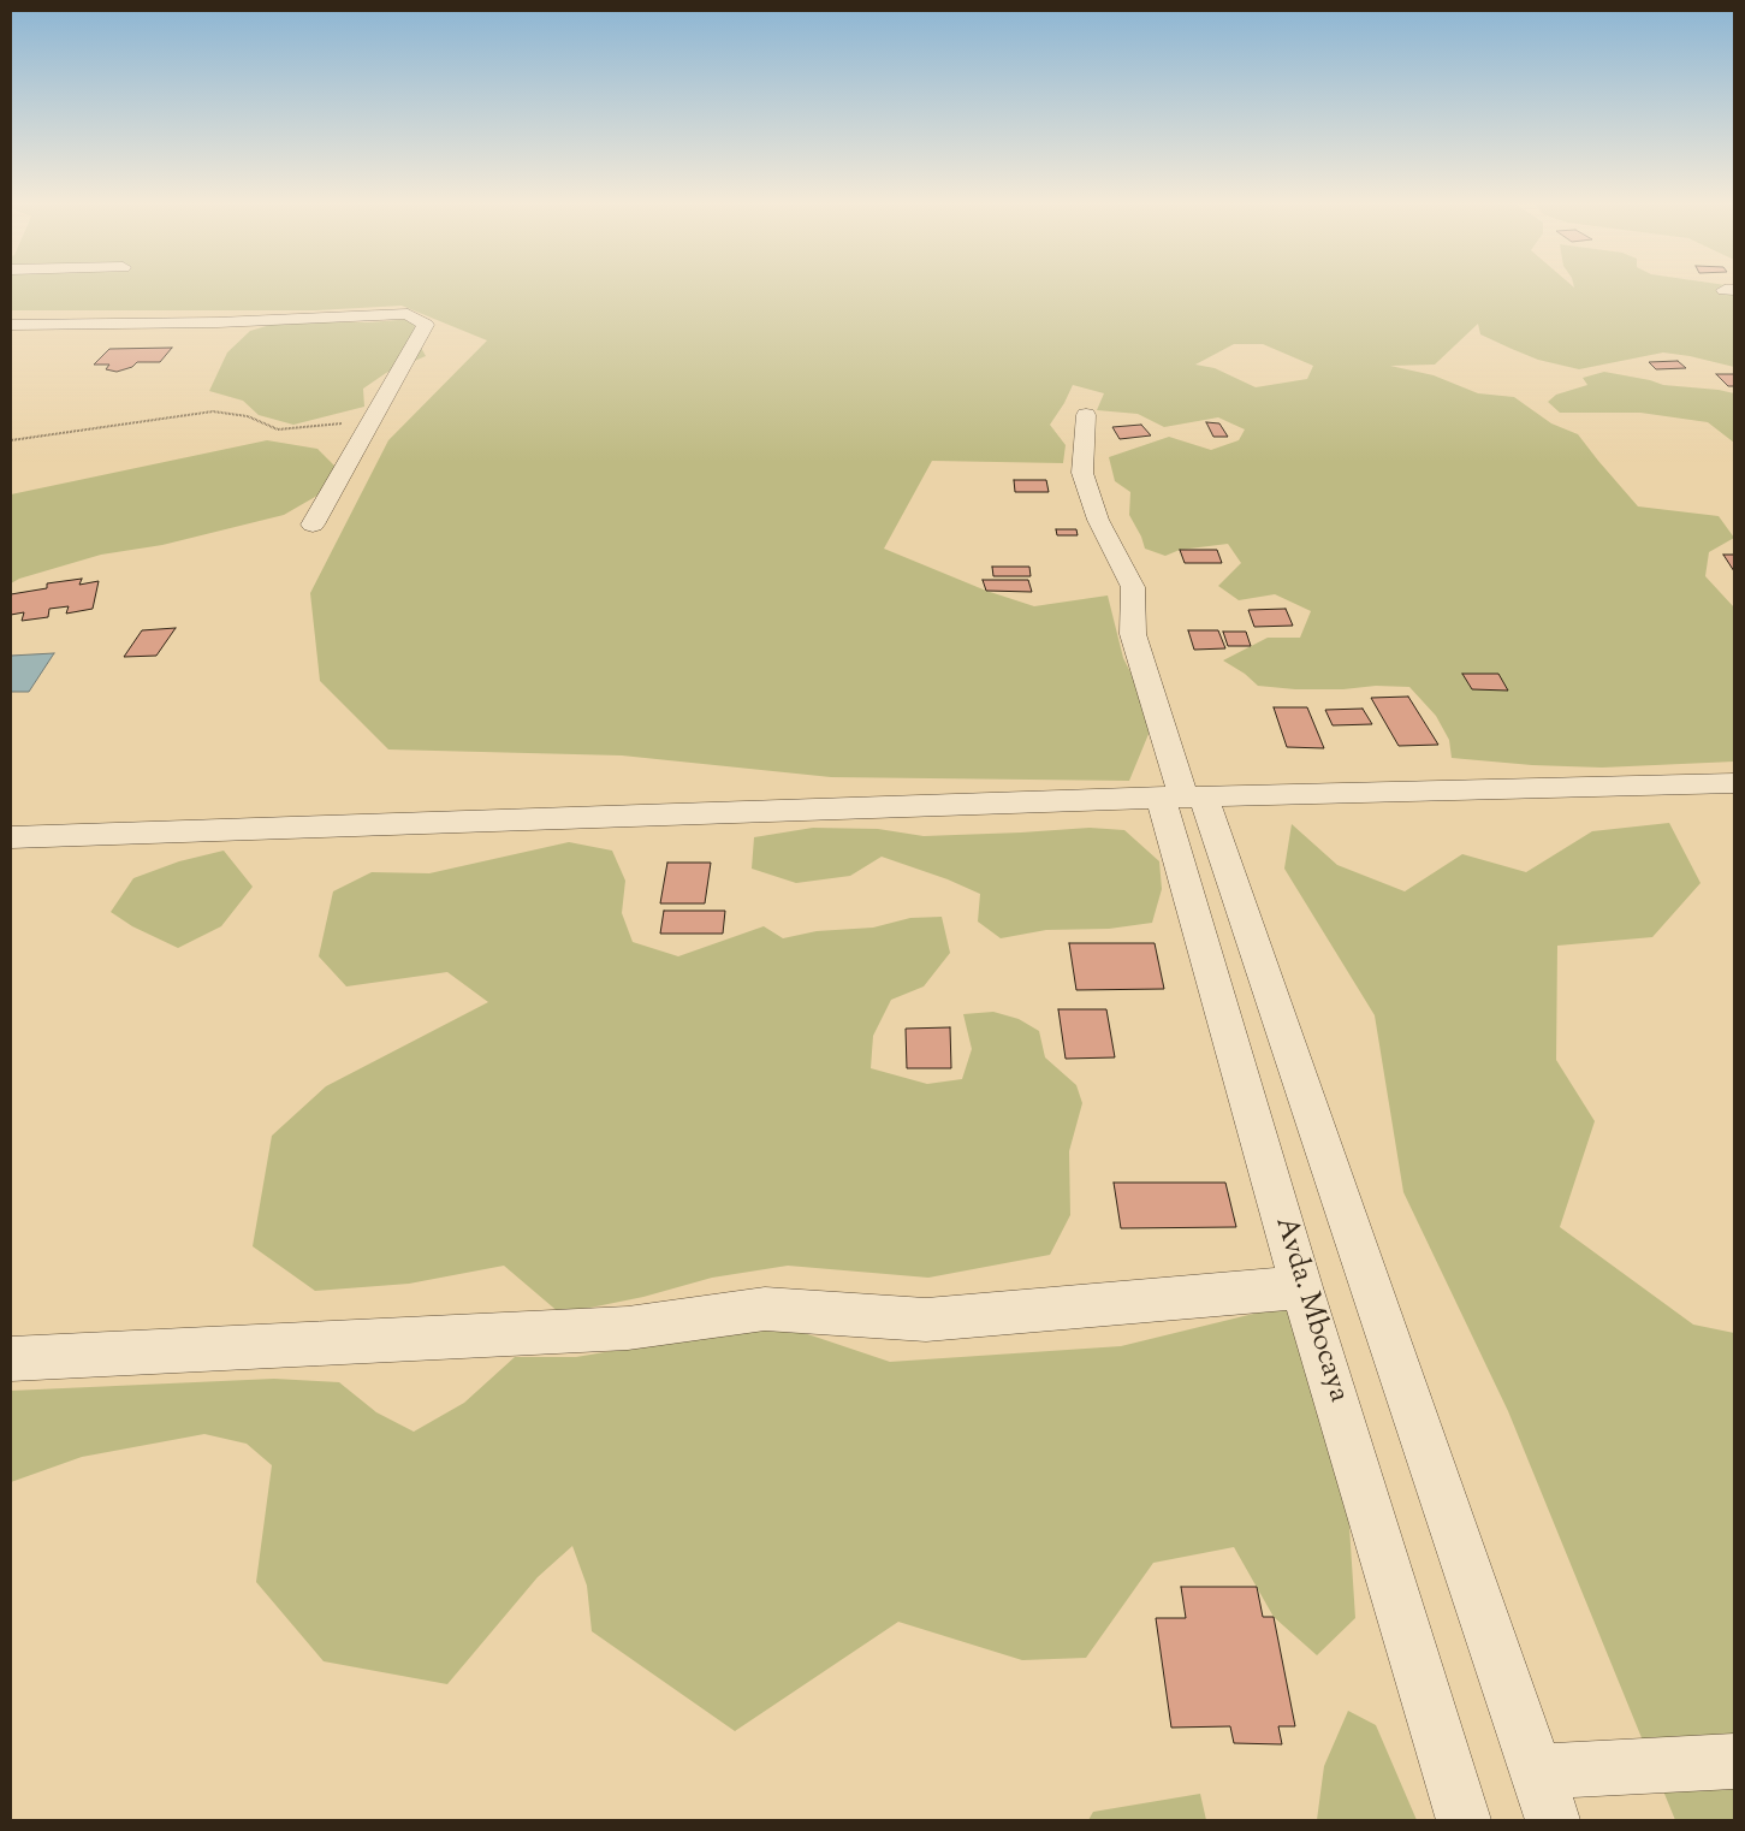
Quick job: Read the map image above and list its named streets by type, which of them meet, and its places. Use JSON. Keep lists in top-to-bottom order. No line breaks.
{"streets":{"street":["Avda. Mbocaya"]}}
